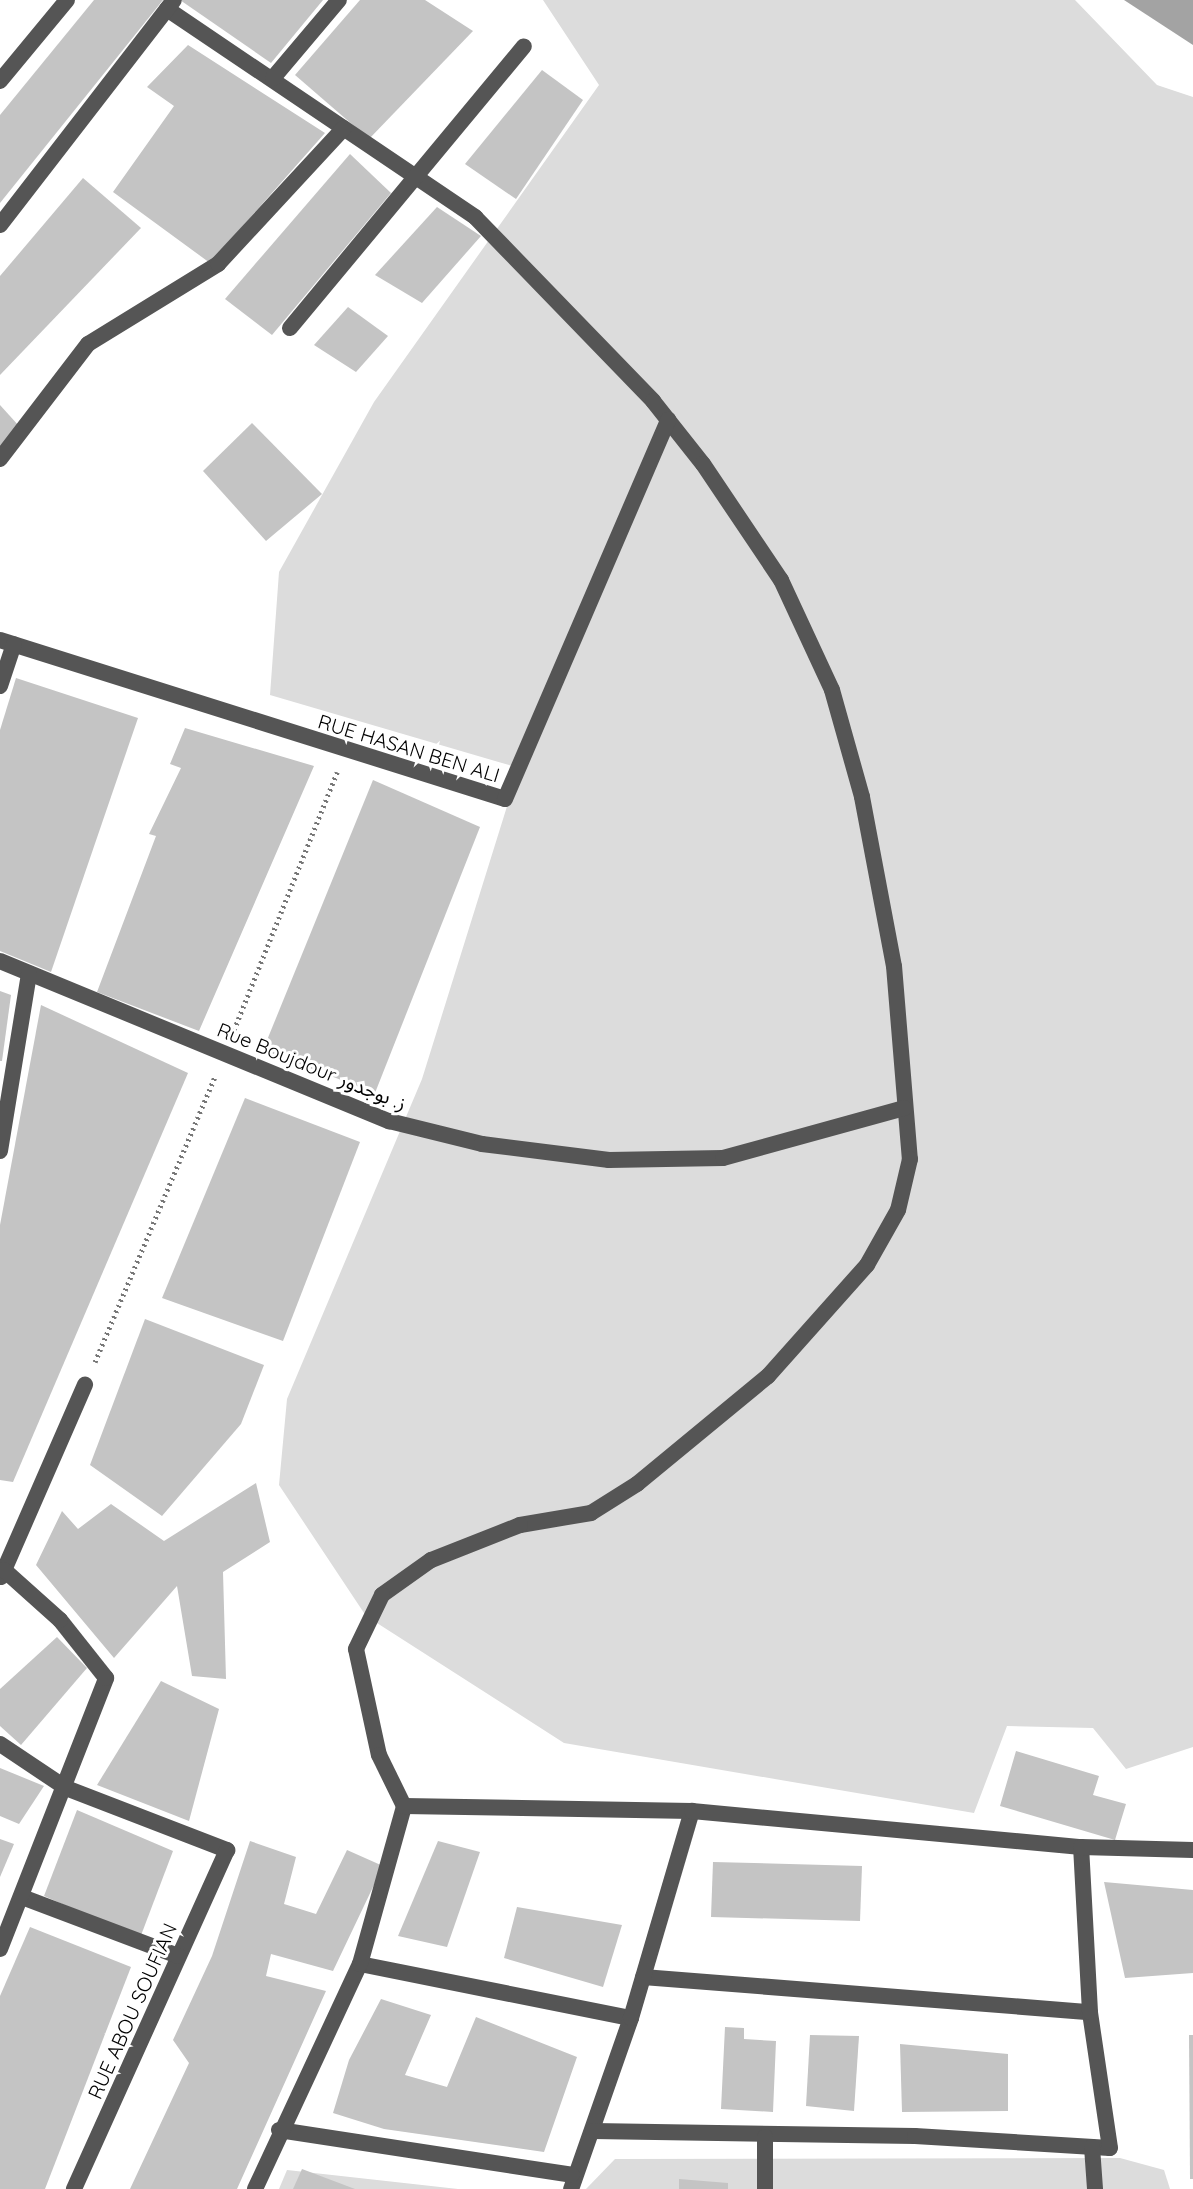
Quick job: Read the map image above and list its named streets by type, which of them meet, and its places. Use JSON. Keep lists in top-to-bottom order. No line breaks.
{"streets":{"street":["RUE HASAN BEN ALI","Rue Boujdour ز. بوجدور","RUE ABOU SOUFIAN"]}}
